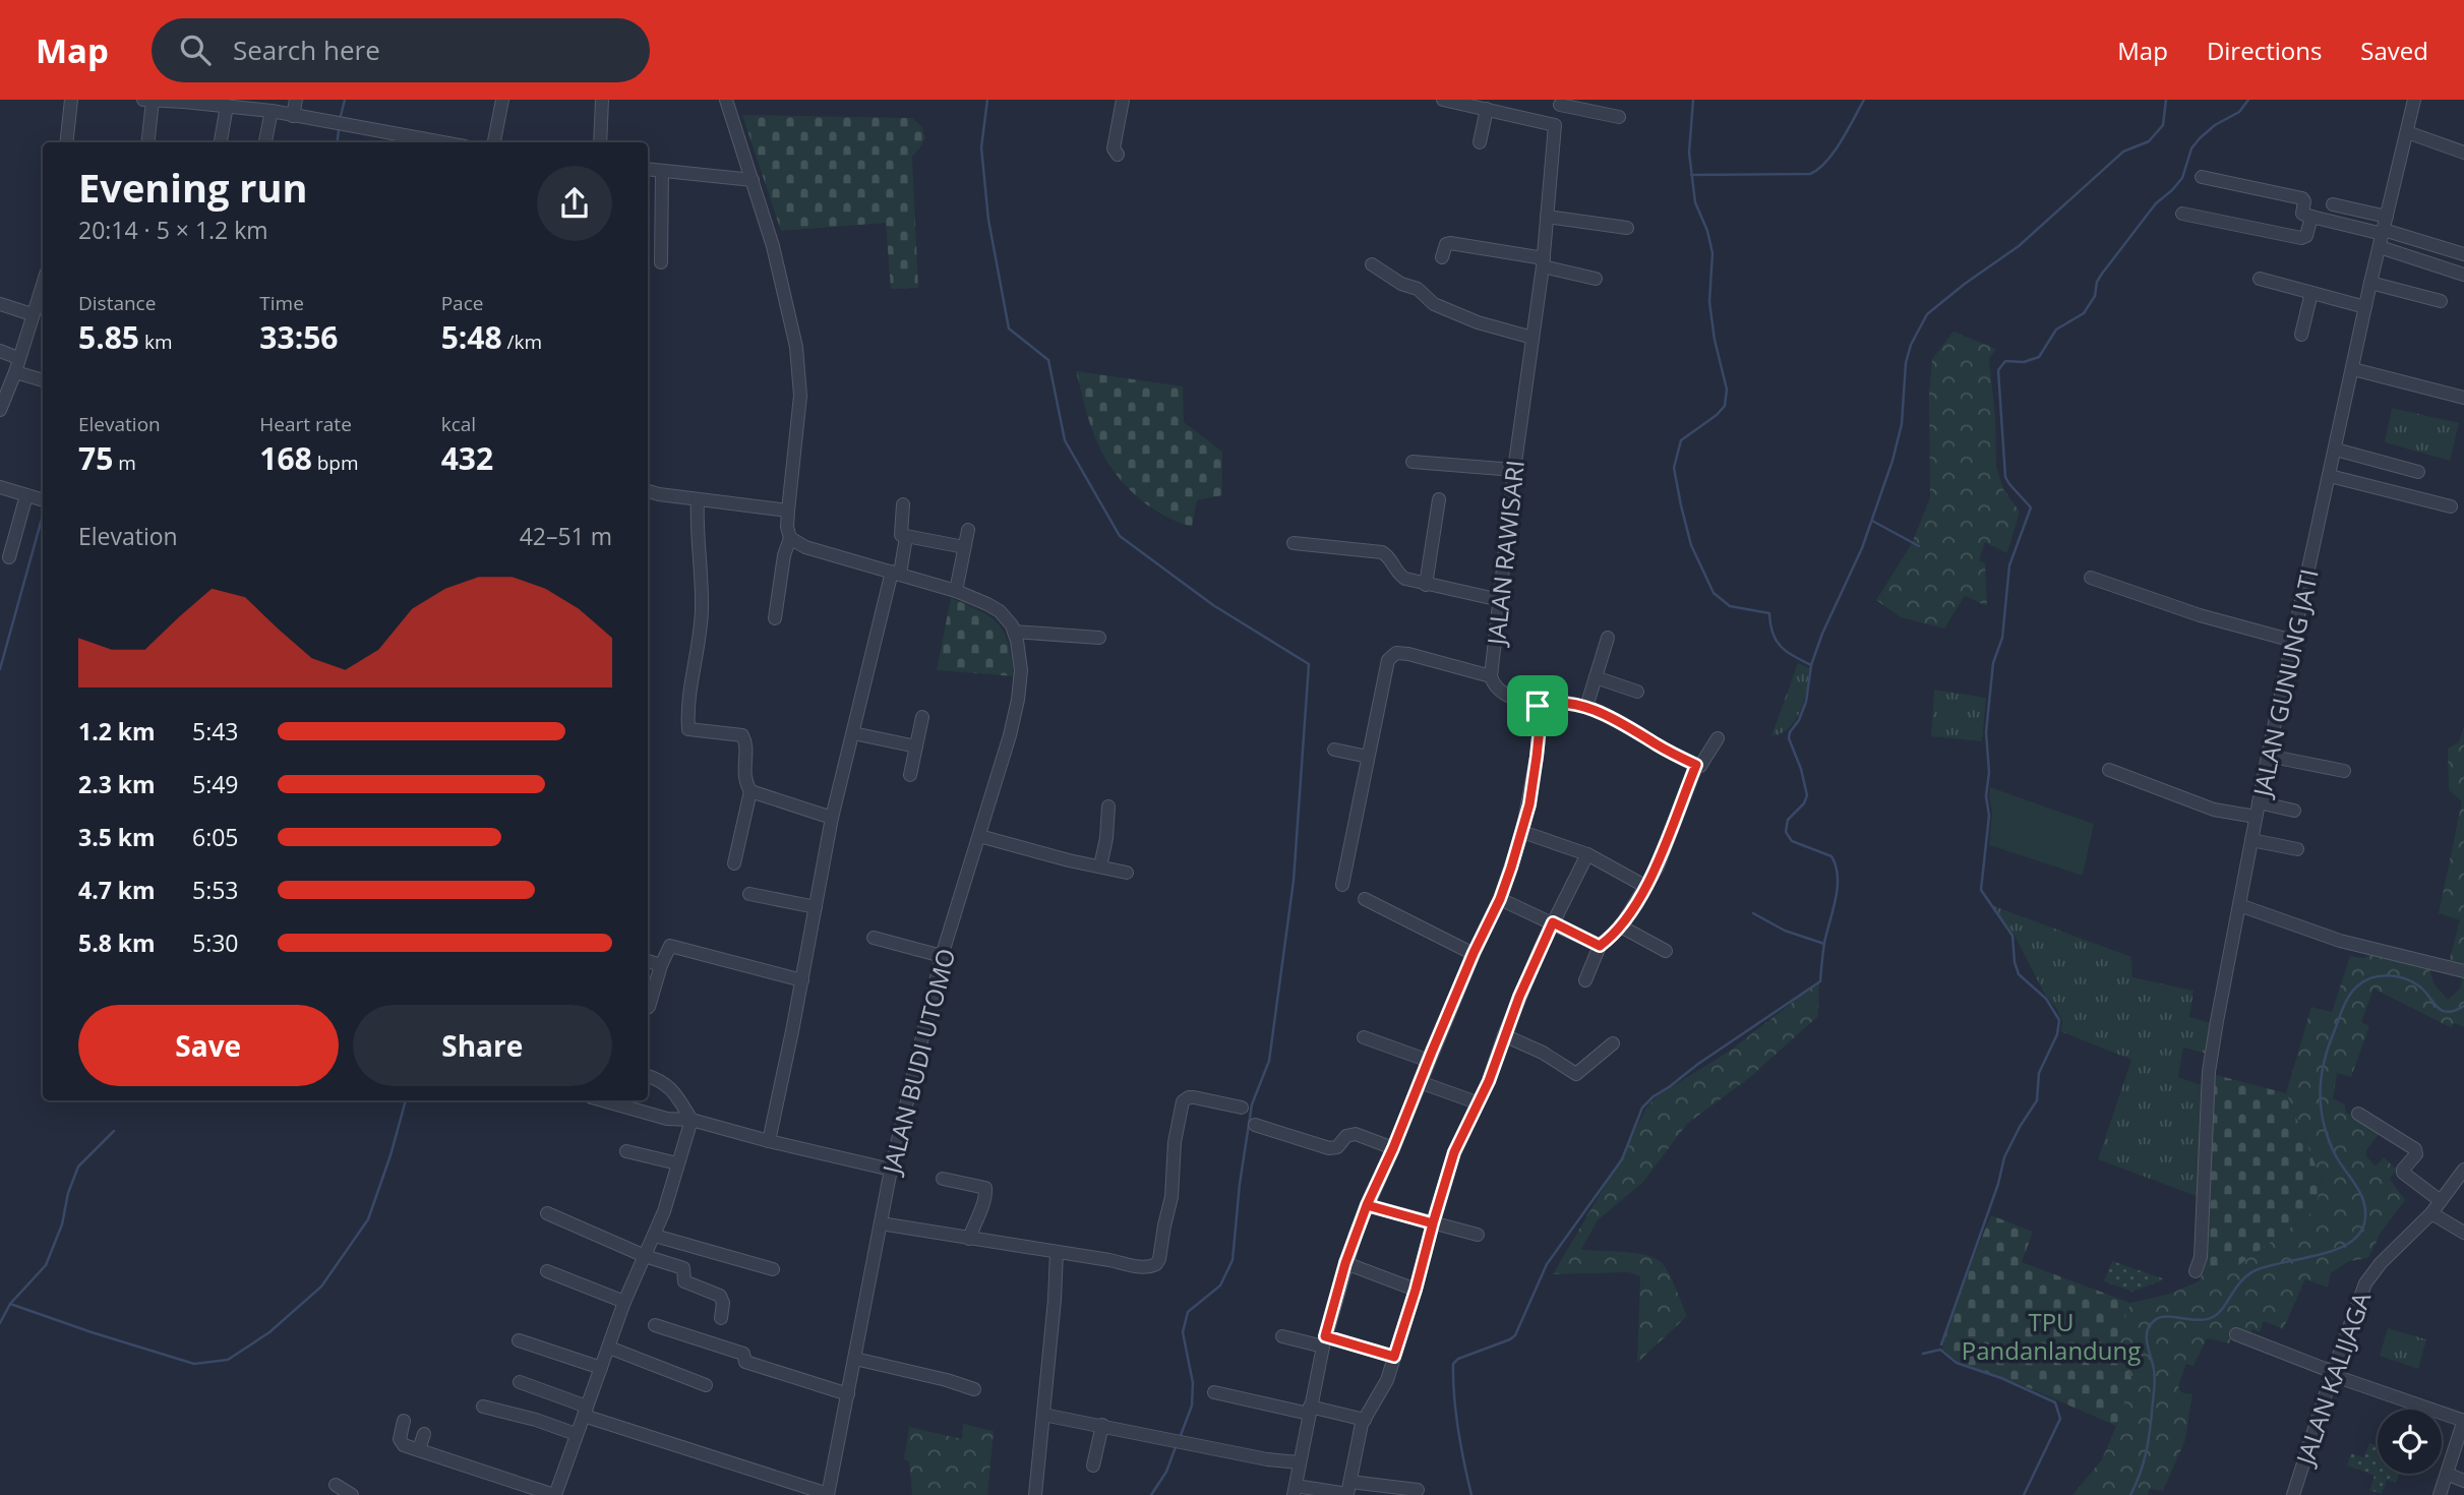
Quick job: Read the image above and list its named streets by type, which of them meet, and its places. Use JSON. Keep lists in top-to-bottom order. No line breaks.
{"streets":{"street":["JALAN RAWISARI","JALAN GUNUNG JATI","JALAN BUDI UTOMO","JALAN KALIJAGA"]},"parks":["TPU Pandanlandung"],"page":{"header":"Map","search":"Search here","nav":["Map","Directions","Saved"],"heading":["Evening run","20:14 · 5 × 1.2 km"],"stats":[["Distance","5.85 km"],["Time","33:56"],["Pace","5:48 /km"],["Elevation","75 m"],["Heart rate","168 bpm"],["kcal","432"]],"chart":["Elevation","42–51 m"],"list":[{"name":"1.2 km","note":"5:43"},{"name":"2.3 km","note":"5:49"},{"name":"3.5 km","note":"6:05"},{"name":"4.7 km","note":"5:53"},{"name":"5.8 km","note":"5:30"}],"buttons":["Save","Share"]}}
